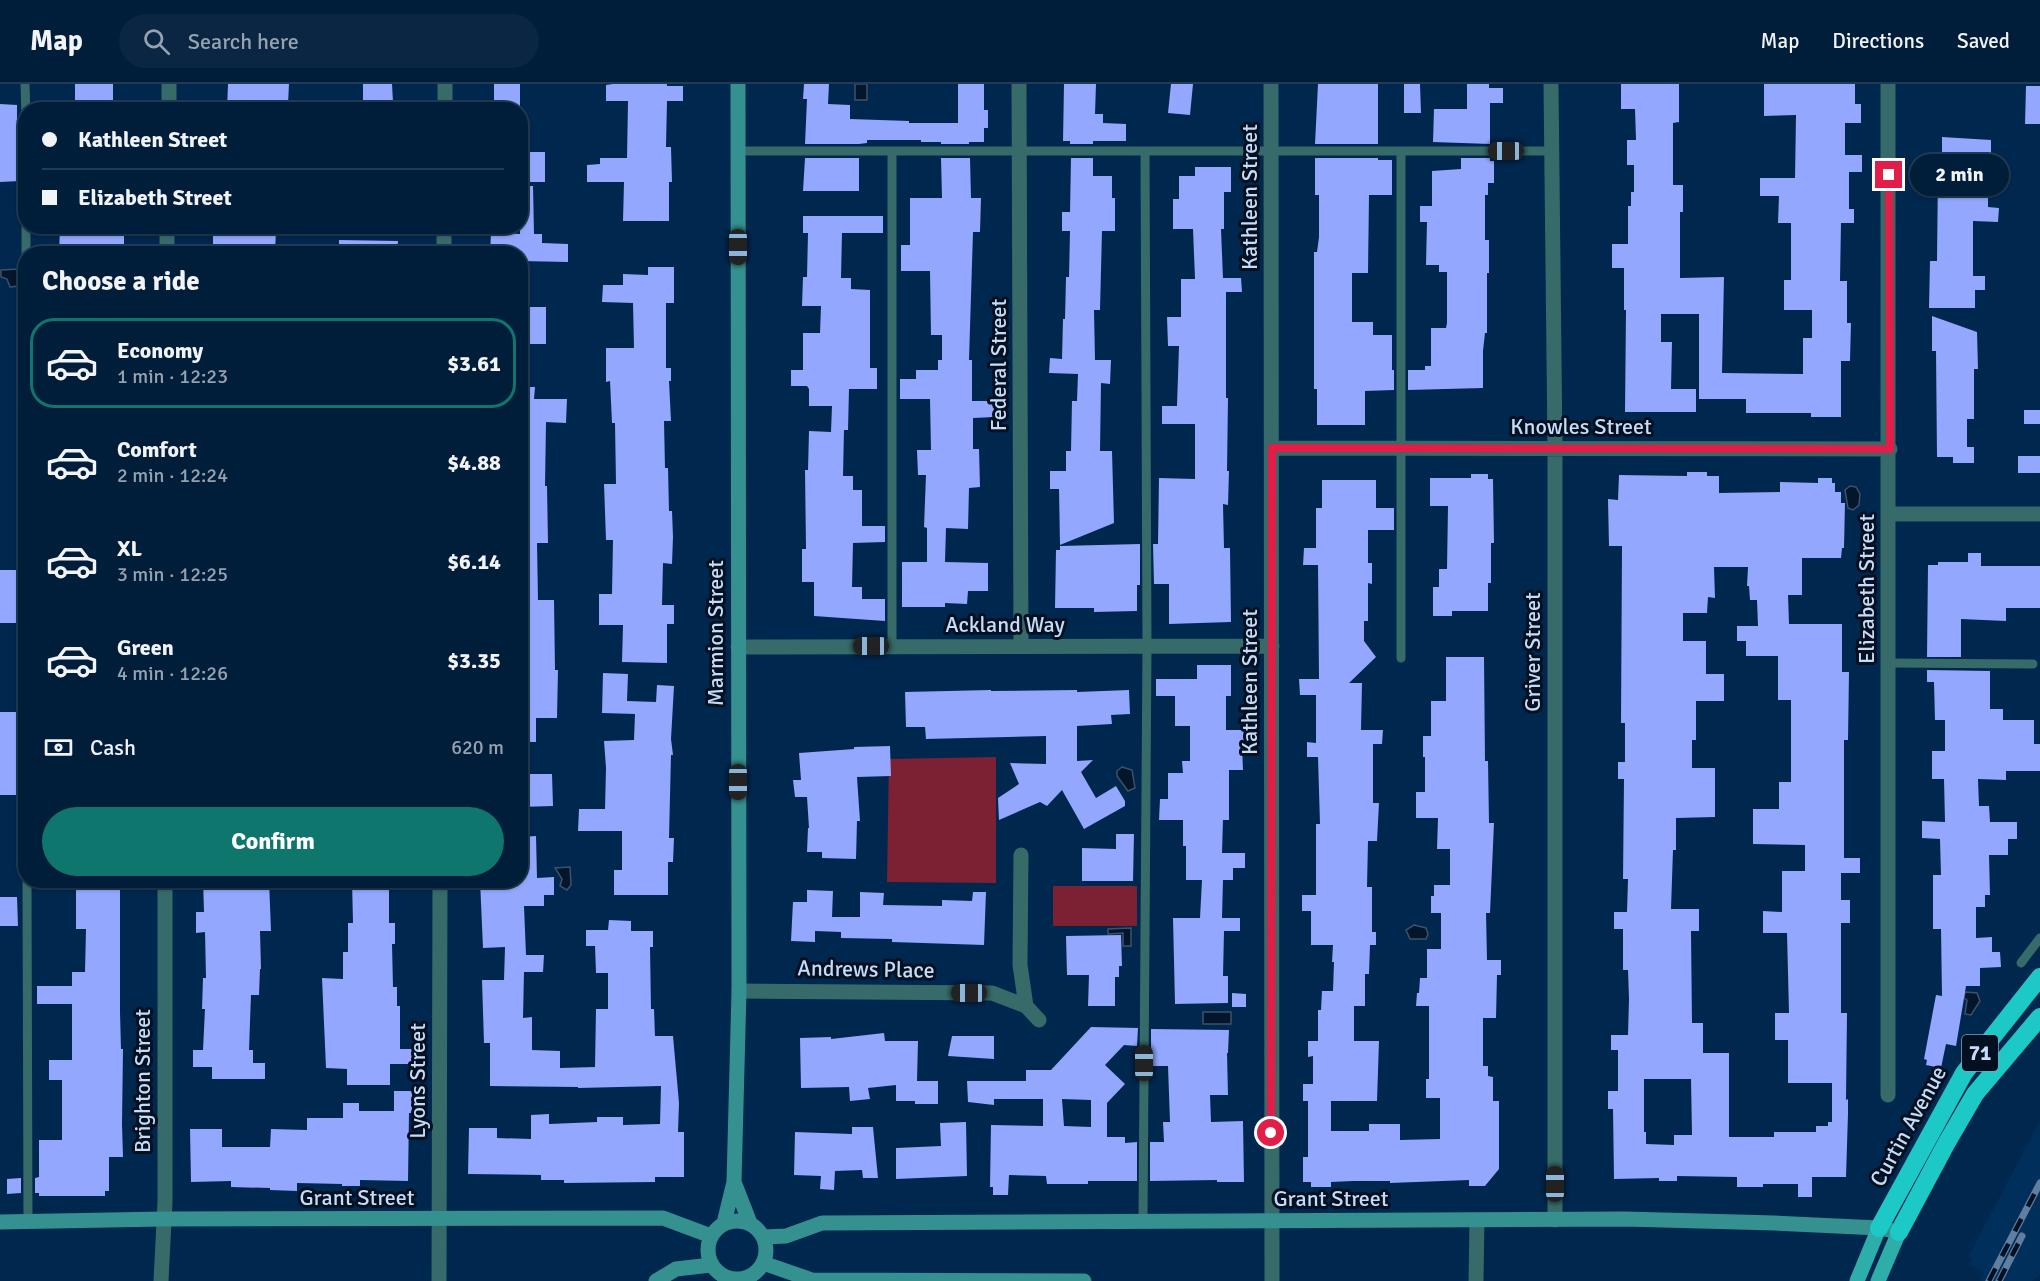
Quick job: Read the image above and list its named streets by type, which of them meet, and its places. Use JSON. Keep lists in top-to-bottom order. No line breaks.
{"streets":{"highway":["71","Curtin Avenue"],"street":["Kathleen Street","Federal Street","Knowles Street","Elizabeth Street","Ackland Way","Marmion Street","Griver Street","Andrews Place","Brighton Street","Lyons Street","Grant Street"]},"crossings":[["Kathleen Street","Knowles Street"],["Kathleen Street","Ackland Way"],["Kathleen Street","Grant Street"],["Federal Street","Ackland Way"],["Knowles Street","Elizabeth Street"],["Knowles Street","Griver Street"],["Ackland Way","Marmion Street"],["Marmion Street","Andrews Place"],["Marmion Street","Grant Street"],["Griver Street","Grant Street"],["Brighton Street","Grant Street"],["Lyons Street","Grant Street"],["Curtin Avenue","Grant Street"]],"page":{"header":"Map","search":"Search here","nav":["Map","Directions","Saved"],"banner":["Kathleen Street","Elizabeth Street"],"bubble":"2 min","heading":"Choose a ride","list":[{"name":"Economy","note":"1 min · 12:23","value":"$3.61"},{"name":"Comfort","note":"2 min · 12:24","value":"$4.88"},{"name":"XL","note":"3 min · 12:25","value":"$6.14"},{"name":"Green","note":"4 min · 12:26","value":"$3.35"}],"pay":["Cash","620 m"],"buttons":"Confirm"}}
